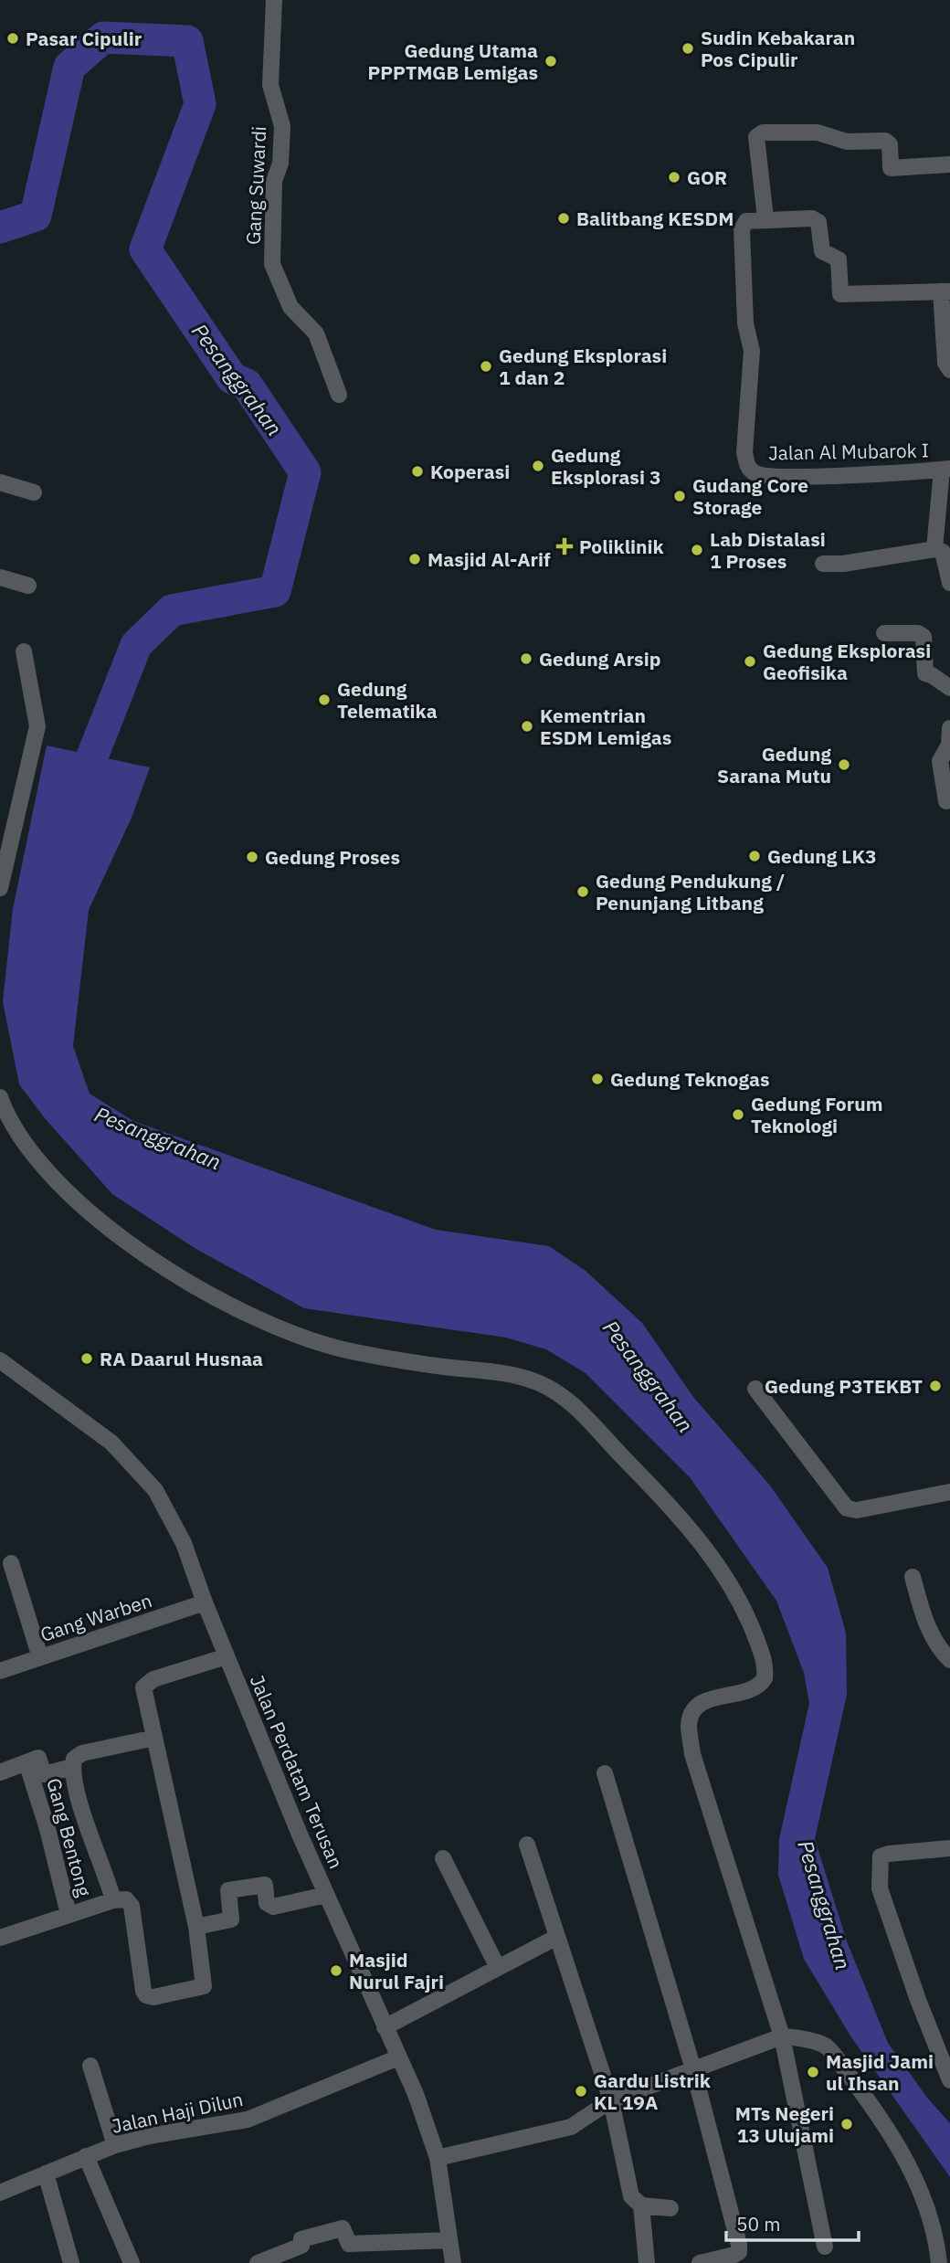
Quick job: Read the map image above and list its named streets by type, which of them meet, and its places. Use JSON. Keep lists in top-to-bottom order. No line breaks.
{"streets":{"street":["Gang Suwardi","Jalan Al Mubarok I","Gang Warben","Jalan Perdatam Terusan","Gang Bentong","Jalan Haji Dilun"]},"crossings":[["Gang Warben","Jalan Perdatam Terusan"],["Jalan Perdatam Terusan","Jalan Haji Dilun"]],"water":["Pesanggrahan"],"places":{"other":["Pasar Cipulir","Sudin Kebakaran Pos Cipulir","Gedung Utama PPPTMGB Lemigas","GOR","Balitbang KESDM","Gedung Eksplorasi 1 dan 2","Gedung Eksplorasi 3","Koperasi","Gudang Core Storage","Lab Distalasi 1 Proses","Masjid Al-Arif","Gedung Arsip","Gedung Eksplorasi Geofisika","Gedung Telematika","Kementrian ESDM Lemigas","Gedung Sarana Mutu","Gedung LK3","Gedung Proses","Gedung Pendukung / Penunjang Litbang","Gedung Teknogas","Gedung Forum Teknologi","RA Daarul Husnaa","Gedung P3TEKBT","Masjid Nurul Fajri","Masjid Jami ul Ihsan","Gardu Listrik KL 19A","MTs Negeri 13 Ulujami"],"health":["Poliklinik"]},"scale_bar":"50 m"}
